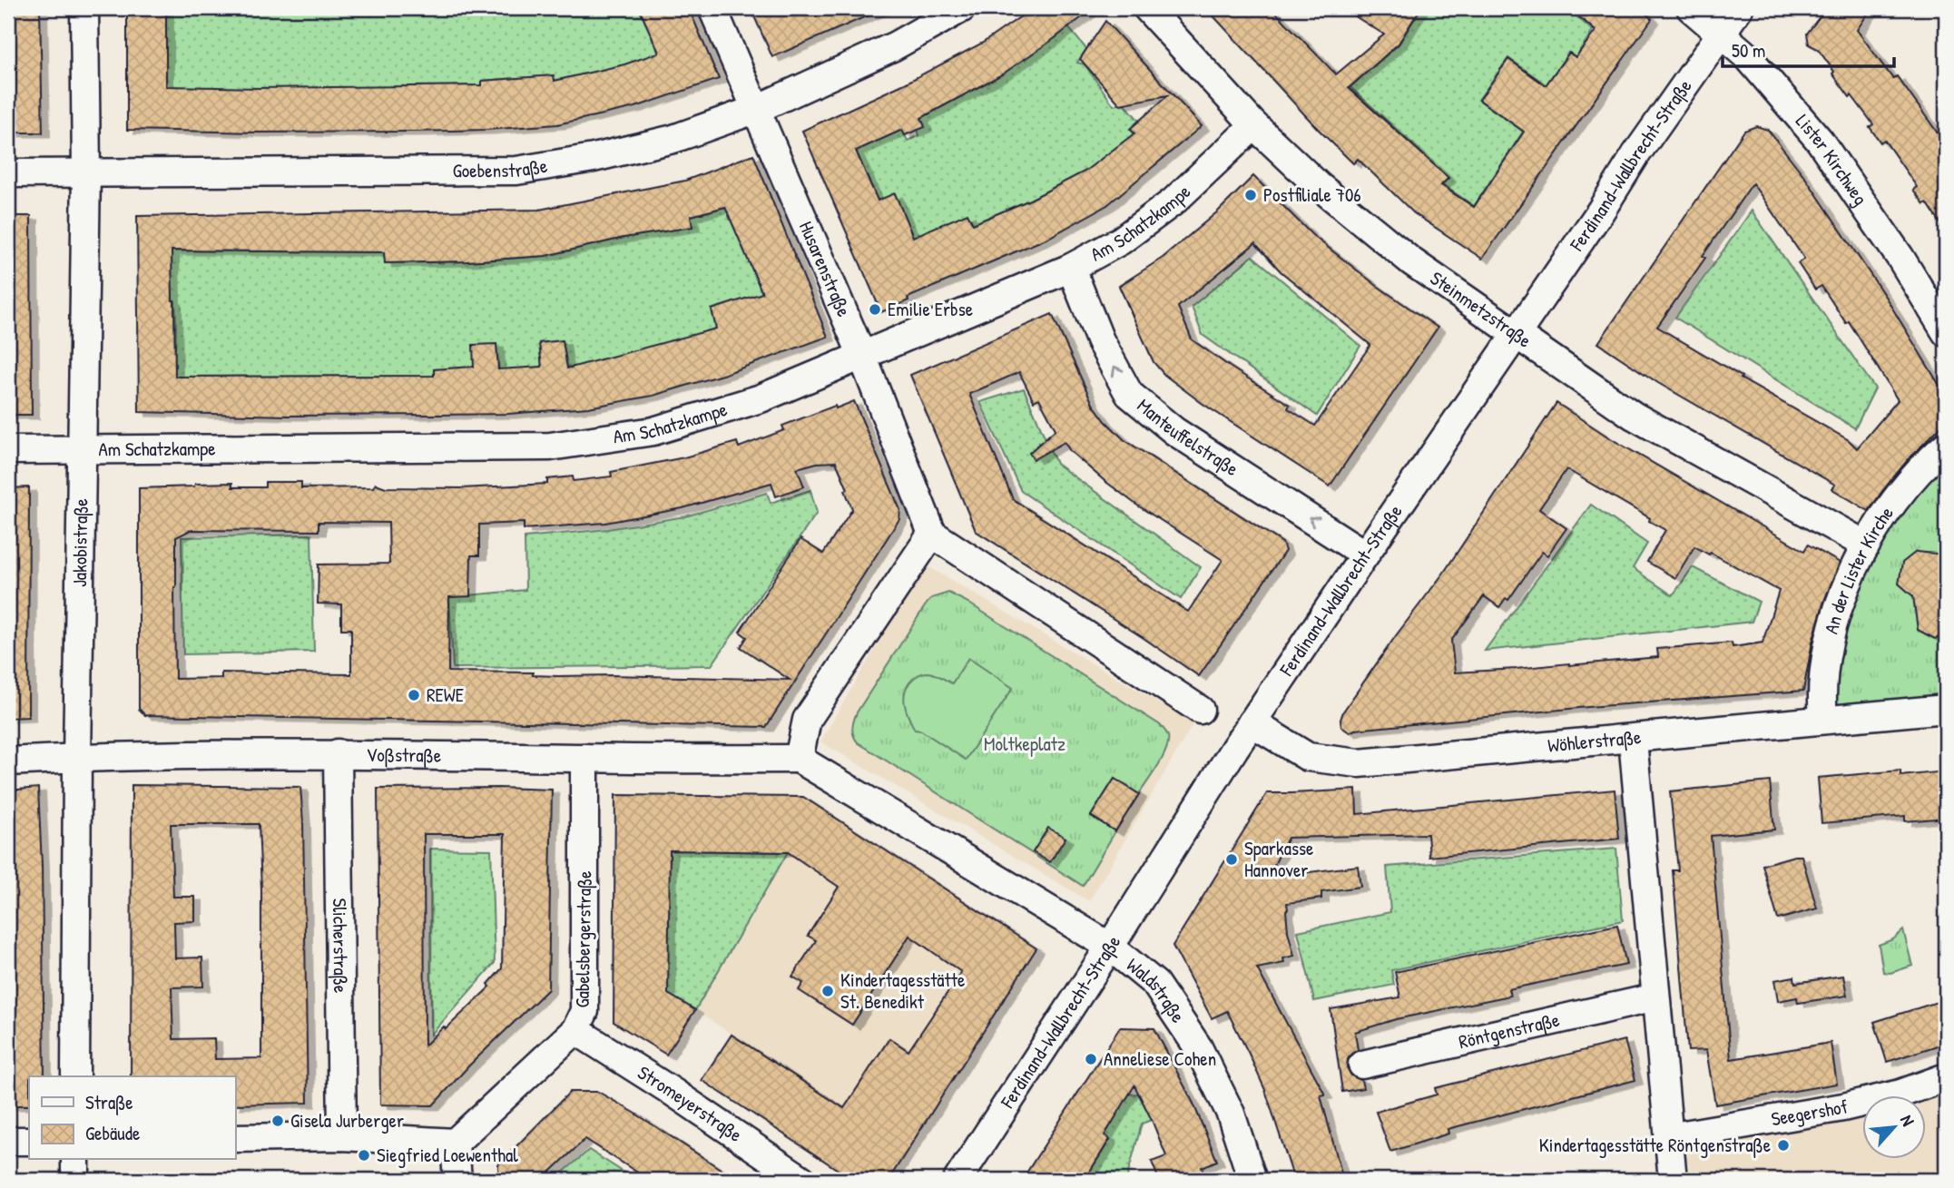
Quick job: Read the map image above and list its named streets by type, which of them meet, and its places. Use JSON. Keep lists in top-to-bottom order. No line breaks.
{"streets":{"street":["Lister Kirchweg","Ferdinand-Wallbrecht-Straße","Goebenstraße","Am Schatzkampe","Husarenstraße","Steinmetzstraße","Manteuffelstraße","Jakobistraße","An der Lister Kirche","Wöhlerstraße","Voßstraße","Gabelsbergerstraße","Slicherstraße","Waldstraße","Röntgenstraße","Stromeyerstraße","Seegershof"]},"crossings":[["Lister Kirchweg","Ferdinand-Wallbrecht-Straße"],["Ferdinand-Wallbrecht-Straße","Steinmetzstraße"],["Ferdinand-Wallbrecht-Straße","Manteuffelstraße"],["Ferdinand-Wallbrecht-Straße","Wöhlerstraße"],["Ferdinand-Wallbrecht-Straße","Waldstraße"],["Goebenstraße","Husarenstraße"],["Goebenstraße","Jakobistraße"],["Am Schatzkampe","Husarenstraße"],["Am Schatzkampe","Steinmetzstraße"],["Am Schatzkampe","Manteuffelstraße"],["Am Schatzkampe","Jakobistraße"],["Steinmetzstraße","An der Lister Kirche"],["Jakobistraße","Voßstraße"],["An der Lister Kirche","Wöhlerstraße"],["Voßstraße","Gabelsbergerstraße"],["Voßstraße","Slicherstraße"],["Gabelsbergerstraße","Stromeyerstraße"]],"parks":["Moltkeplatz"],"places":["Postfiliale 706","Emilie Erbse","REWE","Sparkasse Hannover","Kindertagesstätte St. Benedikt","Anneliese Cohen","Gisela Jurberger","Kindertagesstätte Röntgenstraße","Siegfried Loewenthal"],"legend":["Straße","Gebäude"],"scale_bar":"50 m","north":"top right"}
